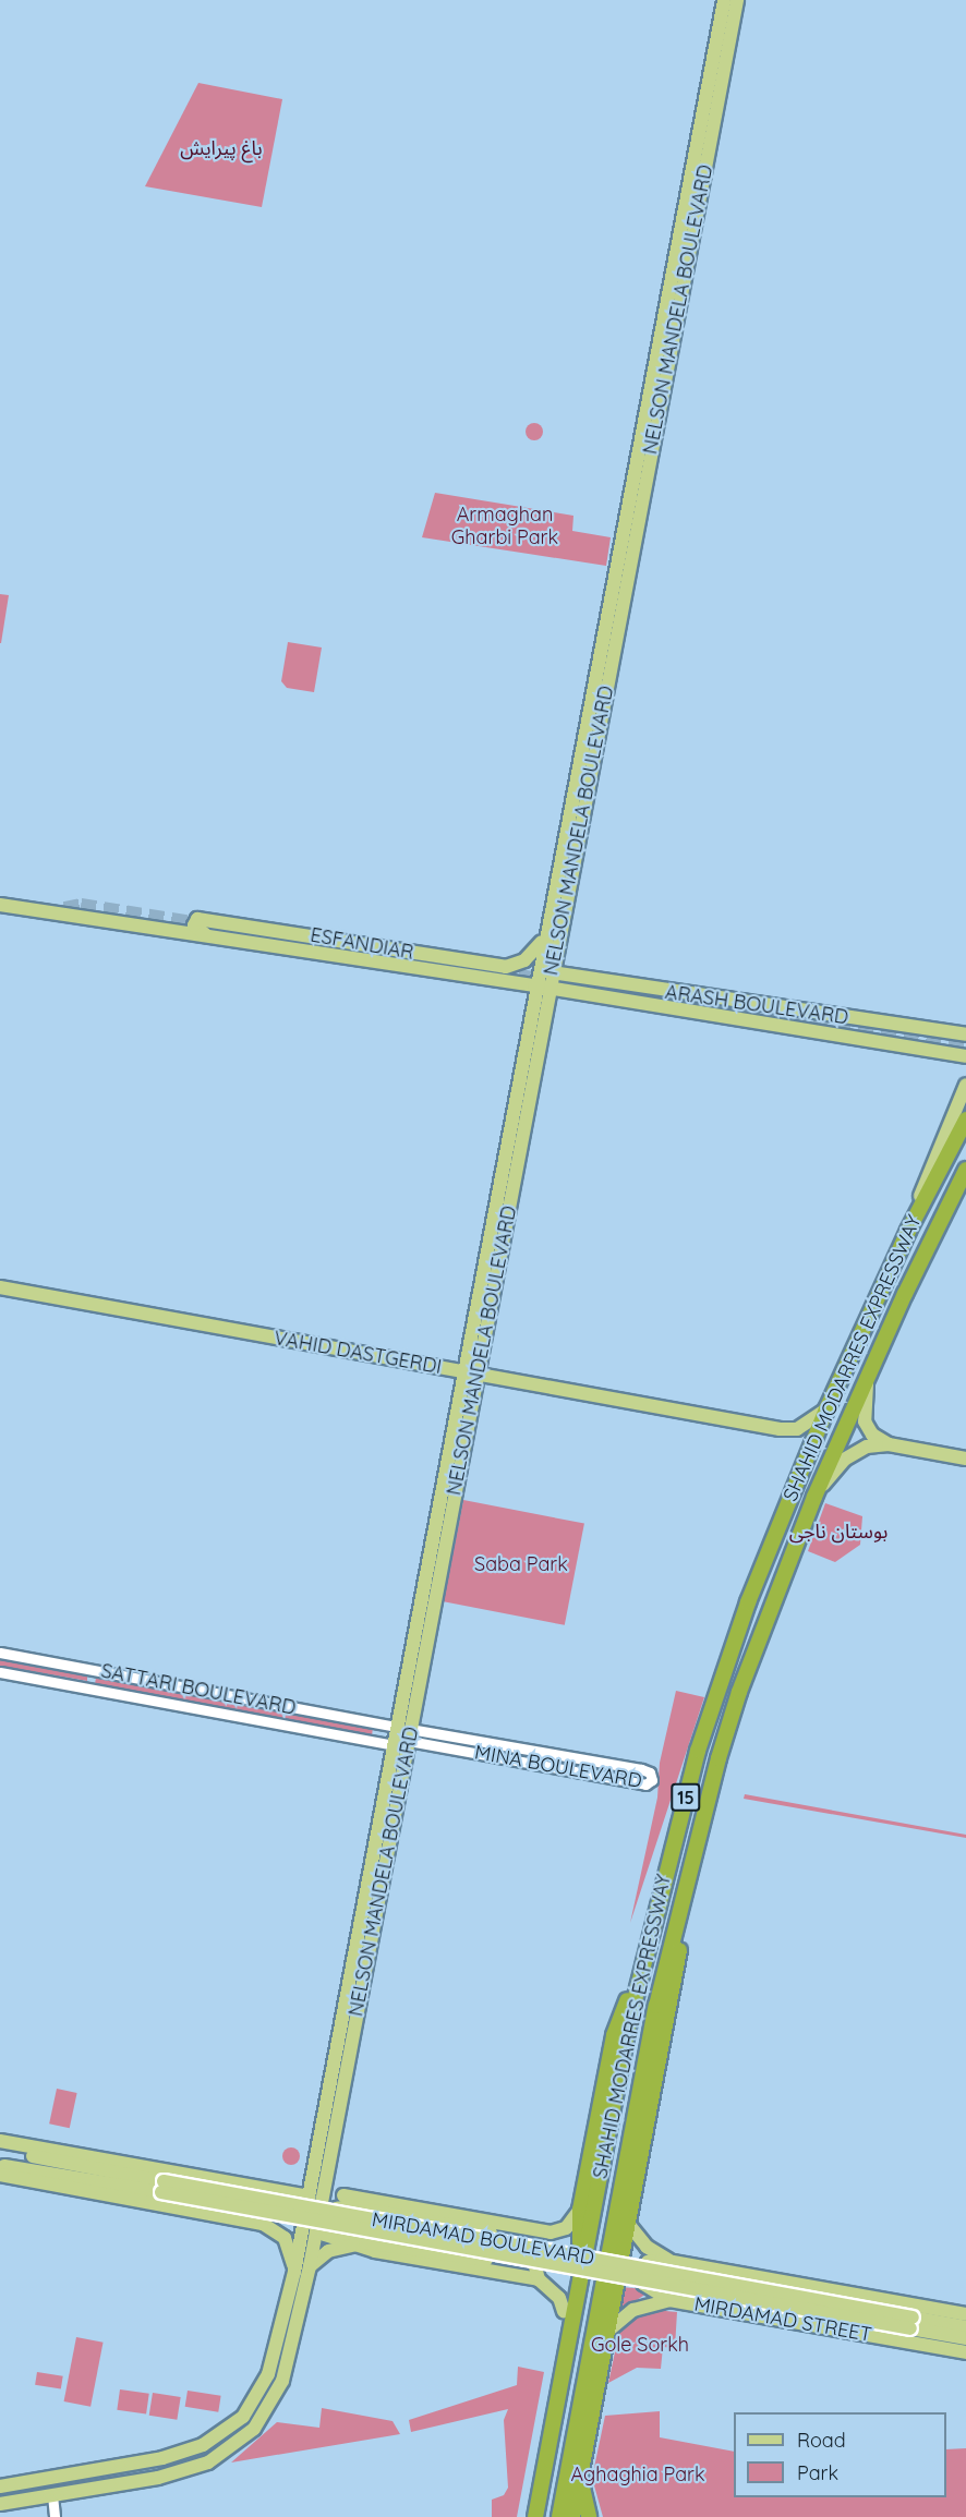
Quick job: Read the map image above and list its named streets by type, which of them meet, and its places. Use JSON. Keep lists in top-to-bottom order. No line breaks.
{"streets":{"highway":["SHAHID MODARRES EXPRESSWAY","15"],"main road":["NELSON MANDELA BOULEVARD","ESFANDIAR","ARASH BOULEVARD","VAHID DASTGERDI","MIRDAMAD BOULEVARD","MIRDAMAD STREET"],"street":["SATTARI BOULEVARD","MINA BOULEVARD"]},"crossings":[["NELSON MANDELA BOULEVARD","ESFANDIAR"],["NELSON MANDELA BOULEVARD","ARASH BOULEVARD"],["NELSON MANDELA BOULEVARD","VAHID DASTGERDI"],["NELSON MANDELA BOULEVARD","SATTARI BOULEVARD"],["NELSON MANDELA BOULEVARD","MINA BOULEVARD"],["ESFANDIAR","ARASH BOULEVARD"],["VAHID DASTGERDI","SHAHID MODARRES EXPRESSWAY"]],"parks":["باغ پیرایش","Armaghan Gharbi Park","بوستان ناجی","Saba Park","Gole Sorkh","Aghaghia Park"],"legend":["Road","Park"]}
